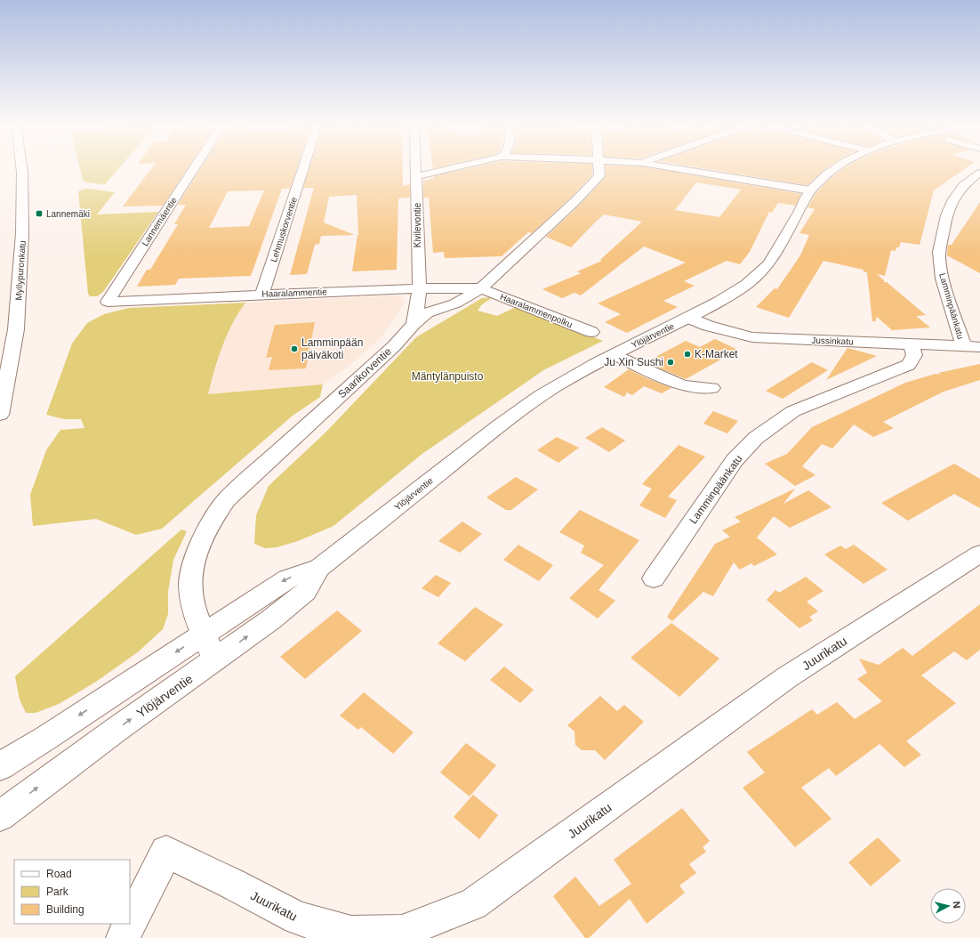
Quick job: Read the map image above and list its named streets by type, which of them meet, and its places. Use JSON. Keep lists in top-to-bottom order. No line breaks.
{"streets":{"street":["Lannemäentie","Kivilevontie","Lehmuskorventie","Myllypuronkatu","Haaralammentie","Lamminpäänkatu","Haaralammenpolku","Ylöjärventie","Jussinkatu","Saarikorventie","Juurikatu"]},"crossings":[["Lannemäentie","Haaralammentie"],["Kivilevontie","Haaralammentie"],["Kivilevontie","Saarikorventie"],["Lehmuskorventie","Haaralammentie"],["Haaralammentie","Haaralammenpolku"],["Haaralammentie","Saarikorventie"],["Lamminpäänkatu","Jussinkatu"],["Haaralammenpolku","Saarikorventie"],["Ylöjärventie","Jussinkatu"],["Ylöjärventie","Saarikorventie"]],"parks":["Mäntylänpuisto"],"places":{"transit":["Lannemäki"],"other":["Lamminpään päiväkoti","K-Market","Ju Xin Sushi"]},"legend":["Road","Park","Building"],"north":"right"}
